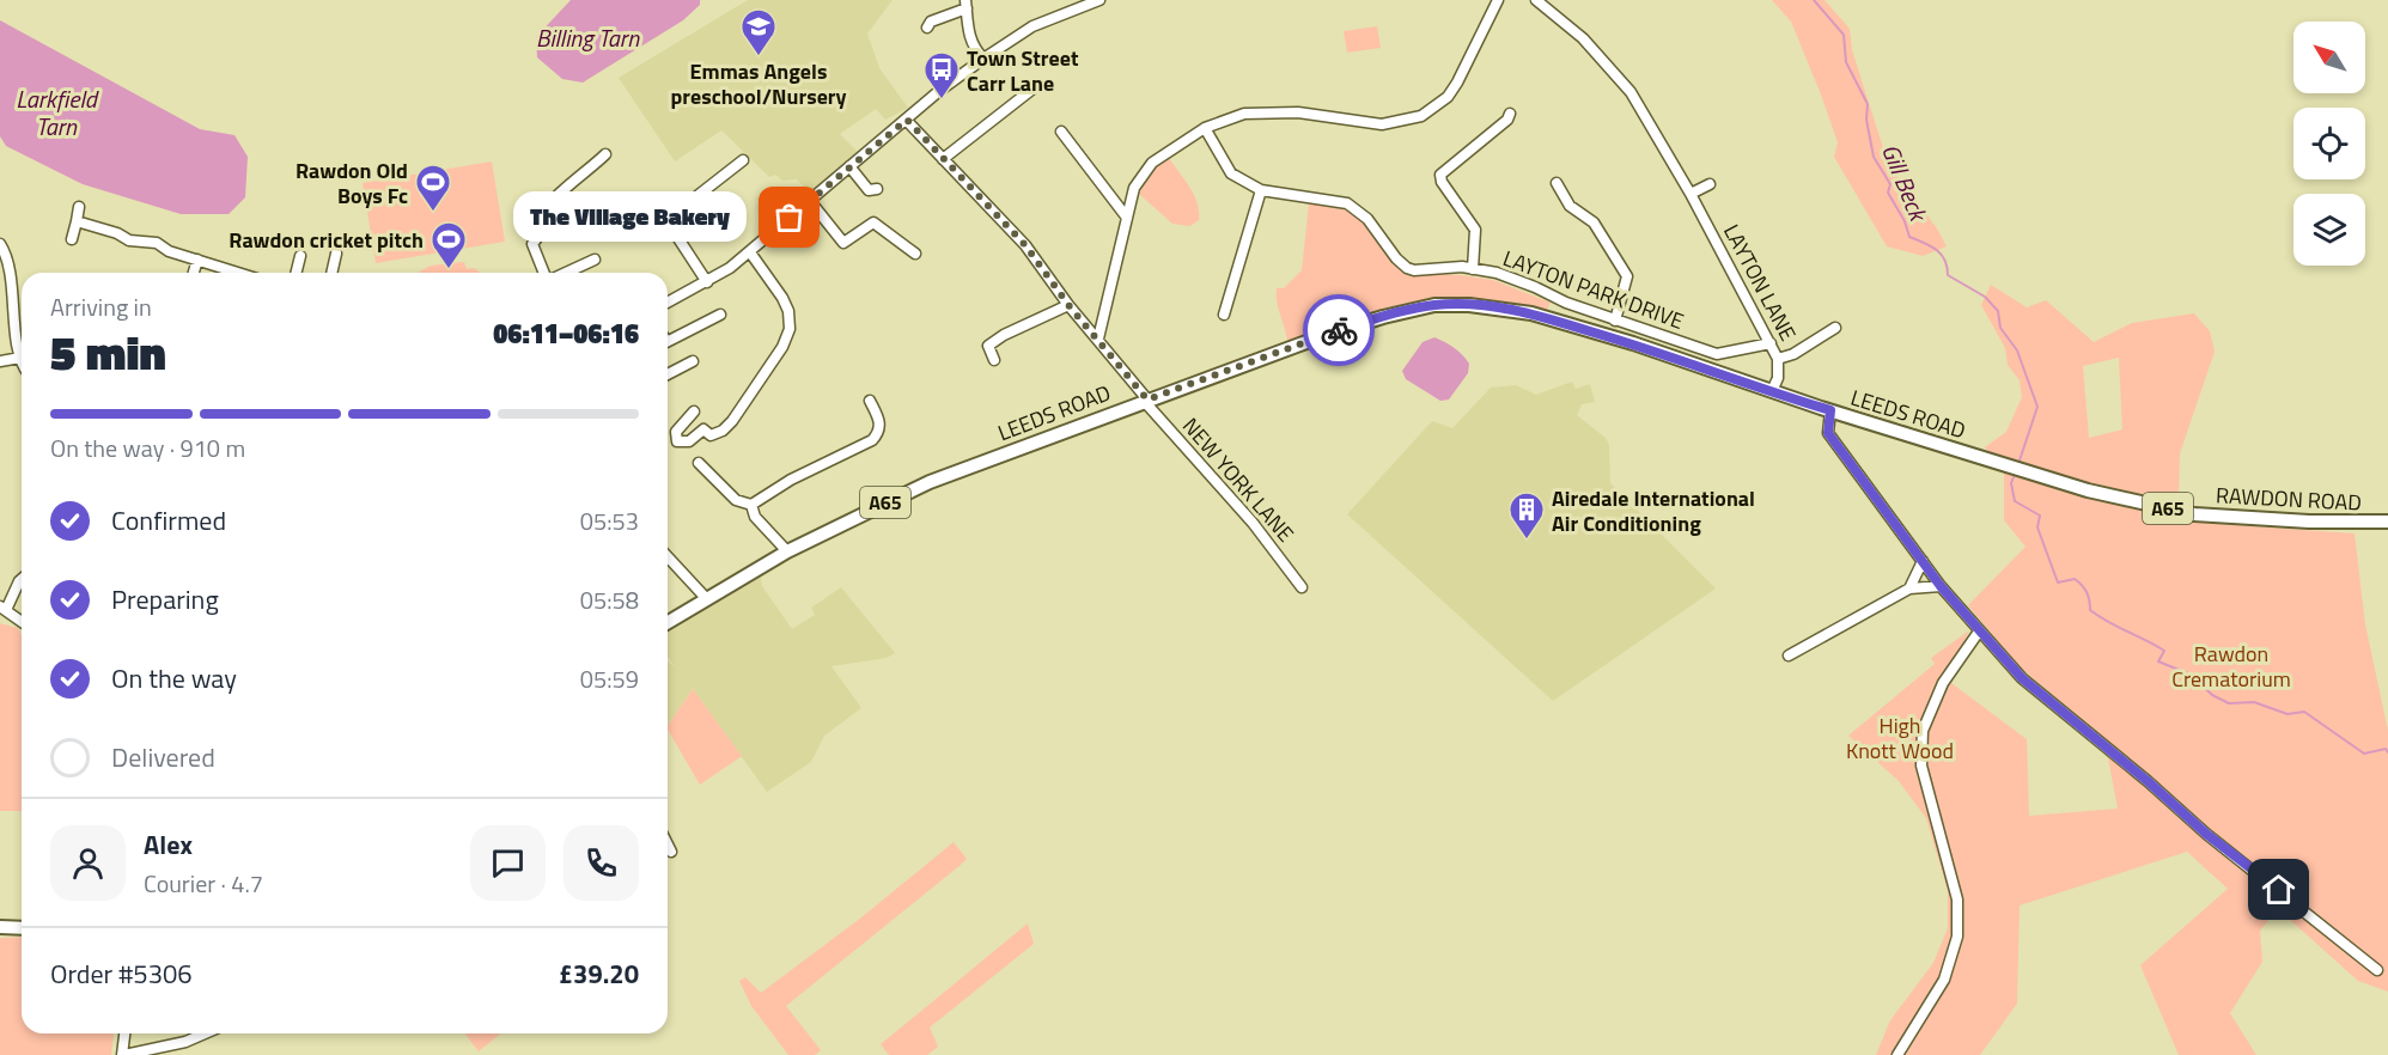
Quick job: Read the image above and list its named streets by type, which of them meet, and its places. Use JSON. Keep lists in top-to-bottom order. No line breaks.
{"streets":{"main road":["LEEDS ROAD","RAWDON ROAD","A65"],"street":["LAYTON LANE","LAYTON PARK DRIVE","NEW YORK LANE"]},"crossings":[["LAYTON LANE","LAYTON PARK DRIVE"],["LAYTON LANE","LEEDS ROAD"],["LEEDS ROAD","NEW YORK LANE"],["LEEDS ROAD","RAWDON ROAD"]],"water":["Billing Tarn","Larkfield Tarn","Gill Beck"],"parks":["Rawdon Crematorium","High Knott Wood"],"places":{"school or university":["Emmas Angels preschool/Nursery"],"bus stop":["Town Street Carr Lane"],"sports":["Rawdon Old Boys Fc","Rawdon cricket pitch"],"other":["The Village Bakery"],"building":["Airedale International Air Conditioning"]},"north":"top left","page":{"bubble":"The Village Bakery","heading":["5 min","Arriving in","06:11–06:16"],"panel":["Alex","Courier · 4.7","Order #5306","£39.20"],"bar":"On the way · 910 m","list":[["Confirmed","05:53"],["Preparing","05:58"],["On the way","05:59"],"Delivered"]}}
